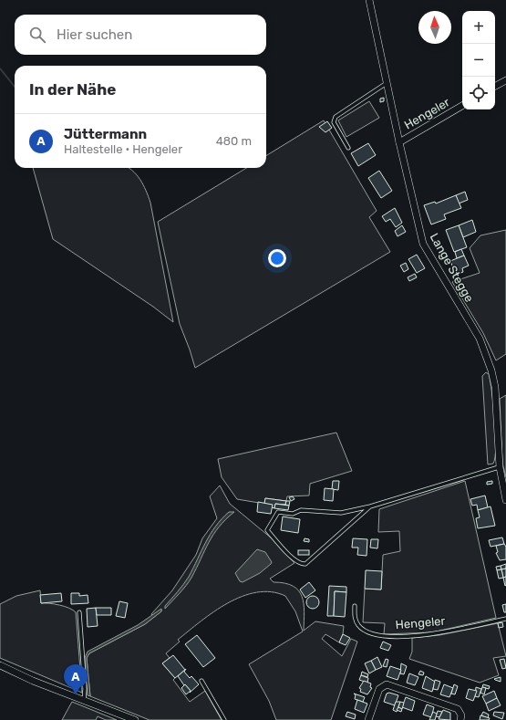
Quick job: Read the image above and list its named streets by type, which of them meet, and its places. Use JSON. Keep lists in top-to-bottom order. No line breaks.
{"streets":{"street":["Hengeler","Lange Stegge"]},"crossings":[["Hengeler","Lange Stegge"]],"north":"top","page":{"map_buttons":["+","−"],"search":"Hier suchen","heading":"In der Nähe","list":[{"mark":"A","name":"Jüttermann","note":"Haltestelle · Hengeler","value":"480 m"}],"pins":"A"}}
